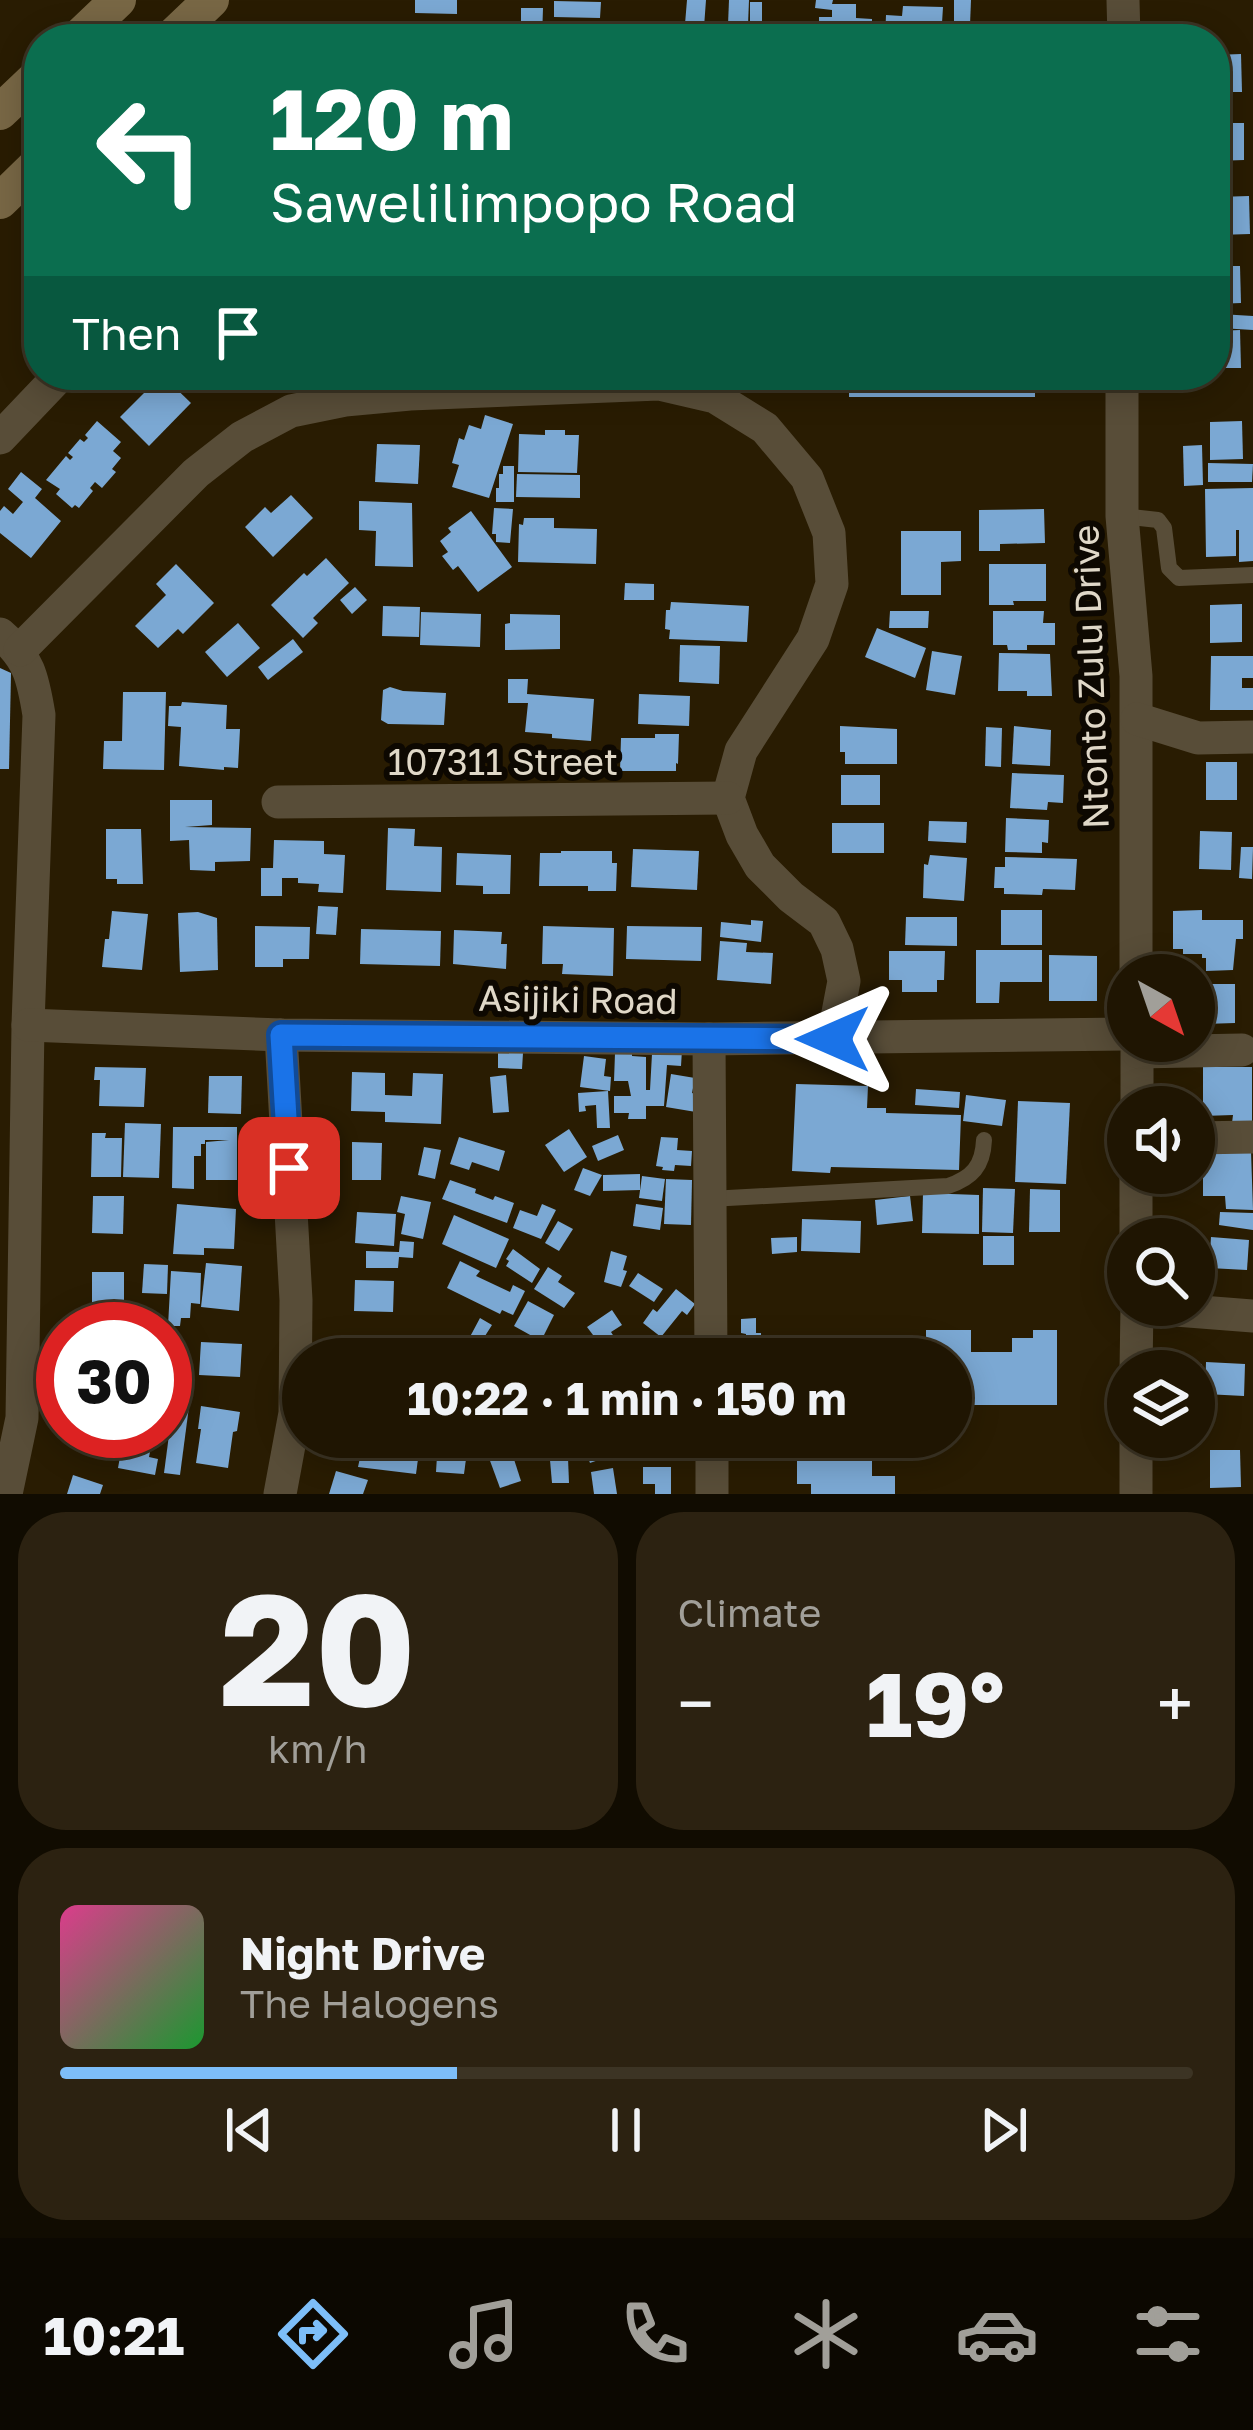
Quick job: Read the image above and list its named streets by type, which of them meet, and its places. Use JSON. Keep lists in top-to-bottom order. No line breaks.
{"streets":{"street":["Ntonto Zulu Drive","107311 Street","Asijiki Road"]},"north":"bottom right","page":{"turn":["120 m","Sawelilimpopo Road"],"then":"Then","limit":"30","trip":"10:22 · 1 min · 150 m","tile":[["20","km/h"],"Climate"],"heat":["−","19°","+"],"song":["Night Drive","The Halogens"],"tabs":"10:21"}}
